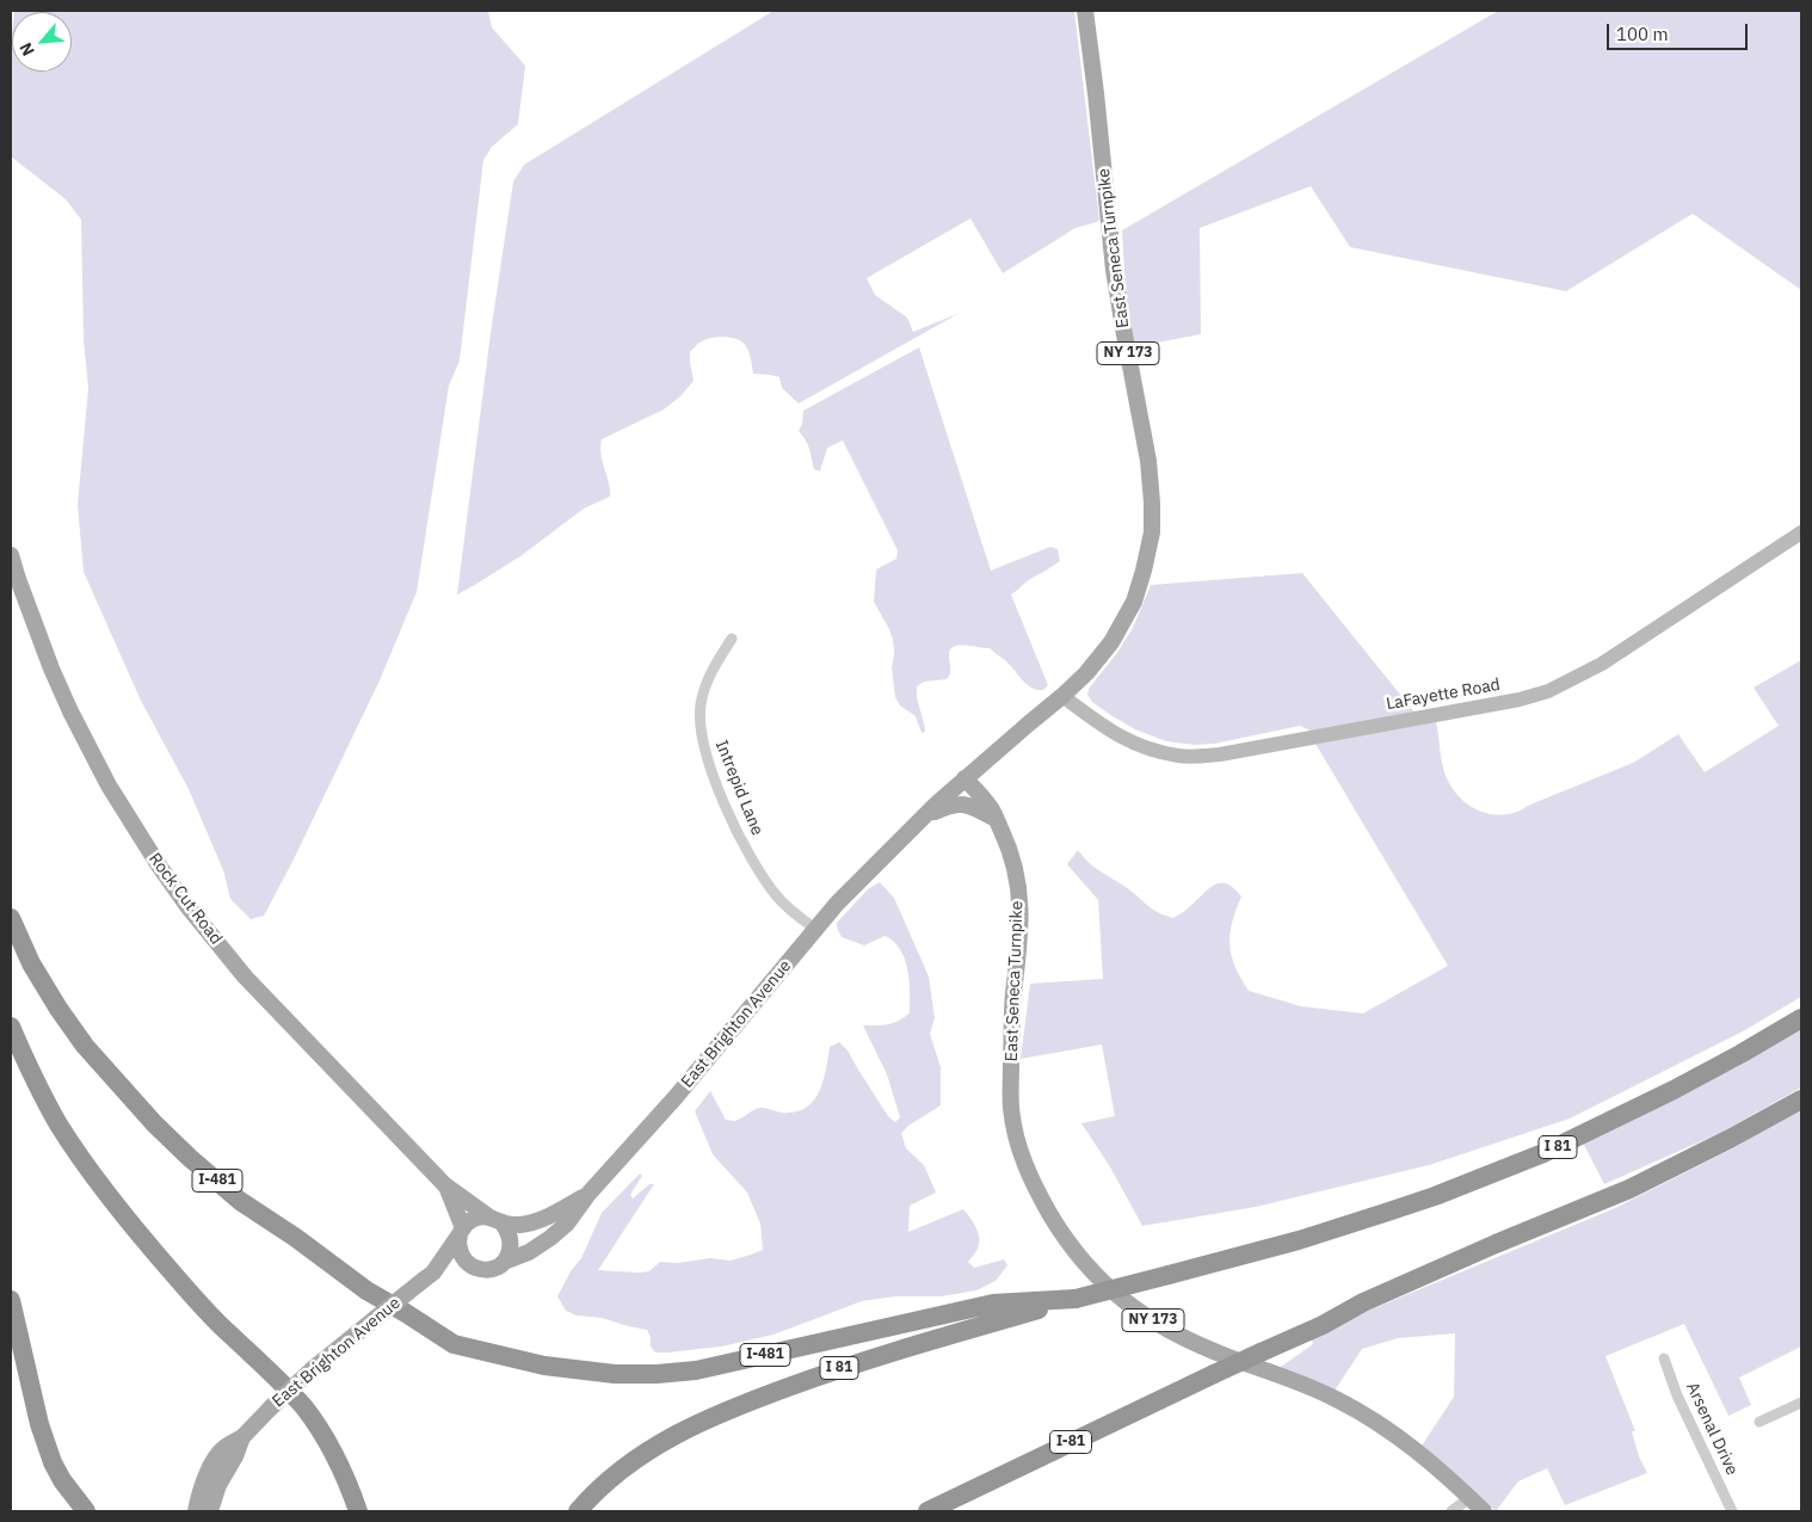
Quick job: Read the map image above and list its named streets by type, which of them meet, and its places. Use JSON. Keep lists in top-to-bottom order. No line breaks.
{"streets":{"highway":["I 81","I-481","I-81"],"main road":["East Seneca Turnpike","NY 173","Rock Cut Road","East Brighton Avenue"],"street":["LaFayette Road","Intrepid Lane","Arsenal Drive"]},"crossings":[["East Seneca Turnpike","LaFayette Road"],["East Seneca Turnpike","East Brighton Avenue"],["Intrepid Lane","East Brighton Avenue"],["Rock Cut Road","East Brighton Avenue"],["I 81","I-481"]],"scale_bar":"100 m","north":"bottom left"}
